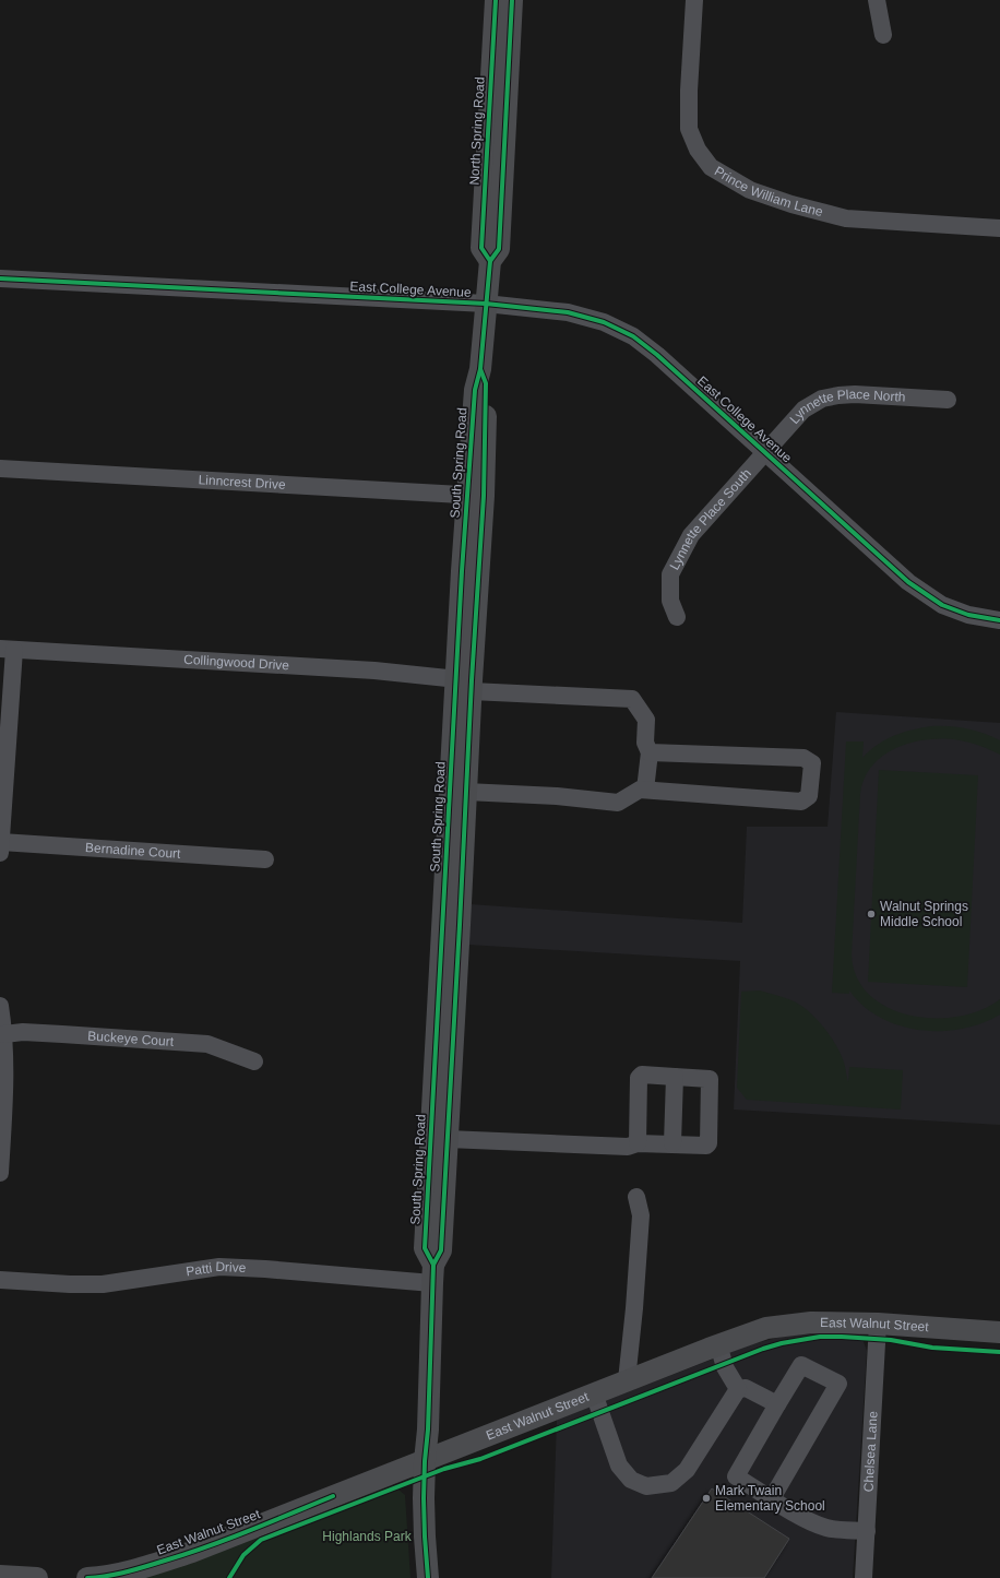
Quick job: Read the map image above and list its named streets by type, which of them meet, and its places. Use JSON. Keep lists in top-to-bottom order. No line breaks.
{"streets":{"main road":["North Spring Road","South Spring Road","East Walnut Street"],"street":["Prince William Lane","East College Avenue","Lynnette Place North","Linncrest Drive","Lynnette Place South","Collingwood Drive","Bernadine Court","Buckeye Court","Patti Drive","Chelsea Lane"]},"crossings":[["North Spring Road","East College Avenue"],["North Spring Road","South Spring Road"],["East College Avenue","Lynnette Place North"],["East College Avenue","South Spring Road"],["East College Avenue","Lynnette Place South"],["Lynnette Place North","Lynnette Place South"],["South Spring Road","Linncrest Drive"],["South Spring Road","Collingwood Drive"],["South Spring Road","Patti Drive"],["South Spring Road","East Walnut Street"],["East Walnut Street","Chelsea Lane"]],"parks":["Highlands Park"],"places":["Walnut Springs Middle School","Mark Twain Elementary School"]}
